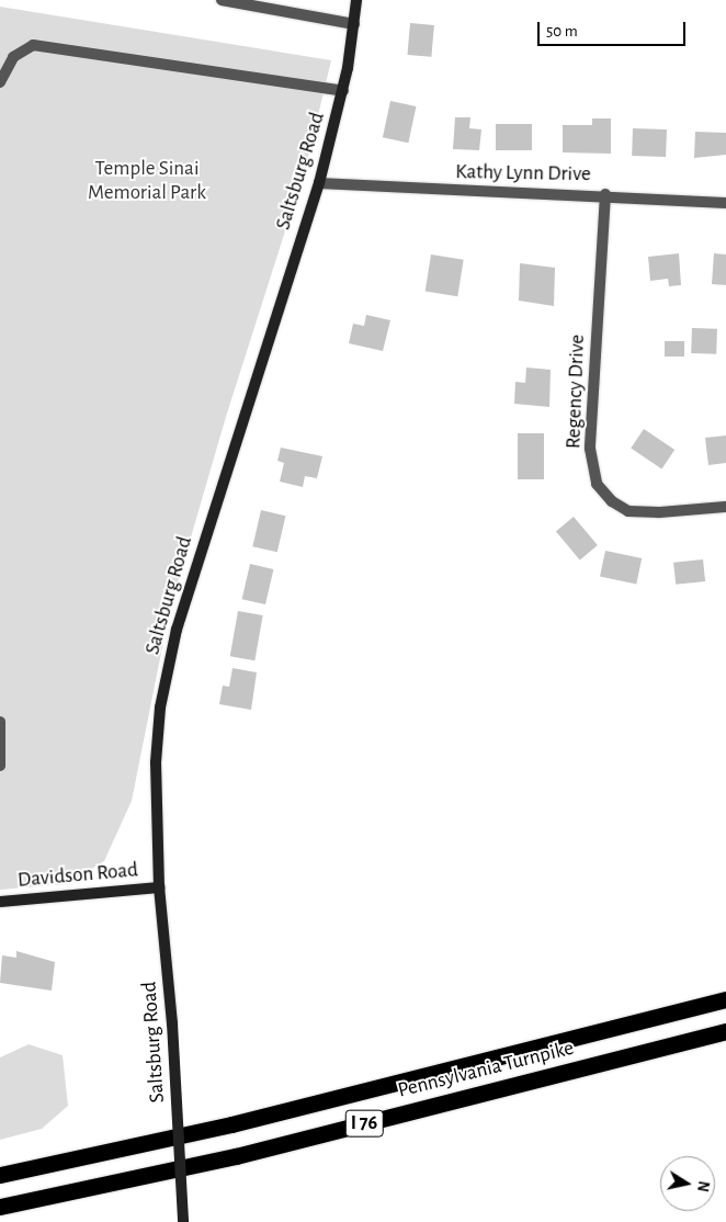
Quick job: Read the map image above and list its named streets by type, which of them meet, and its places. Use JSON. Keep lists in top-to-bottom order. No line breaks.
{"streets":{"highway":["Pennsylvania Turnpike","I 76"],"main road":["Saltsburg Road","Davidson Road"],"street":["Kathy Lynn Drive","Regency Drive"]},"crossings":[["Saltsburg Road","Kathy Lynn Drive"],["Saltsburg Road","Davidson Road"],["Kathy Lynn Drive","Regency Drive"]],"parks":["Temple Sinai Memorial Park"],"scale_bar":"50 m","north":"right"}
